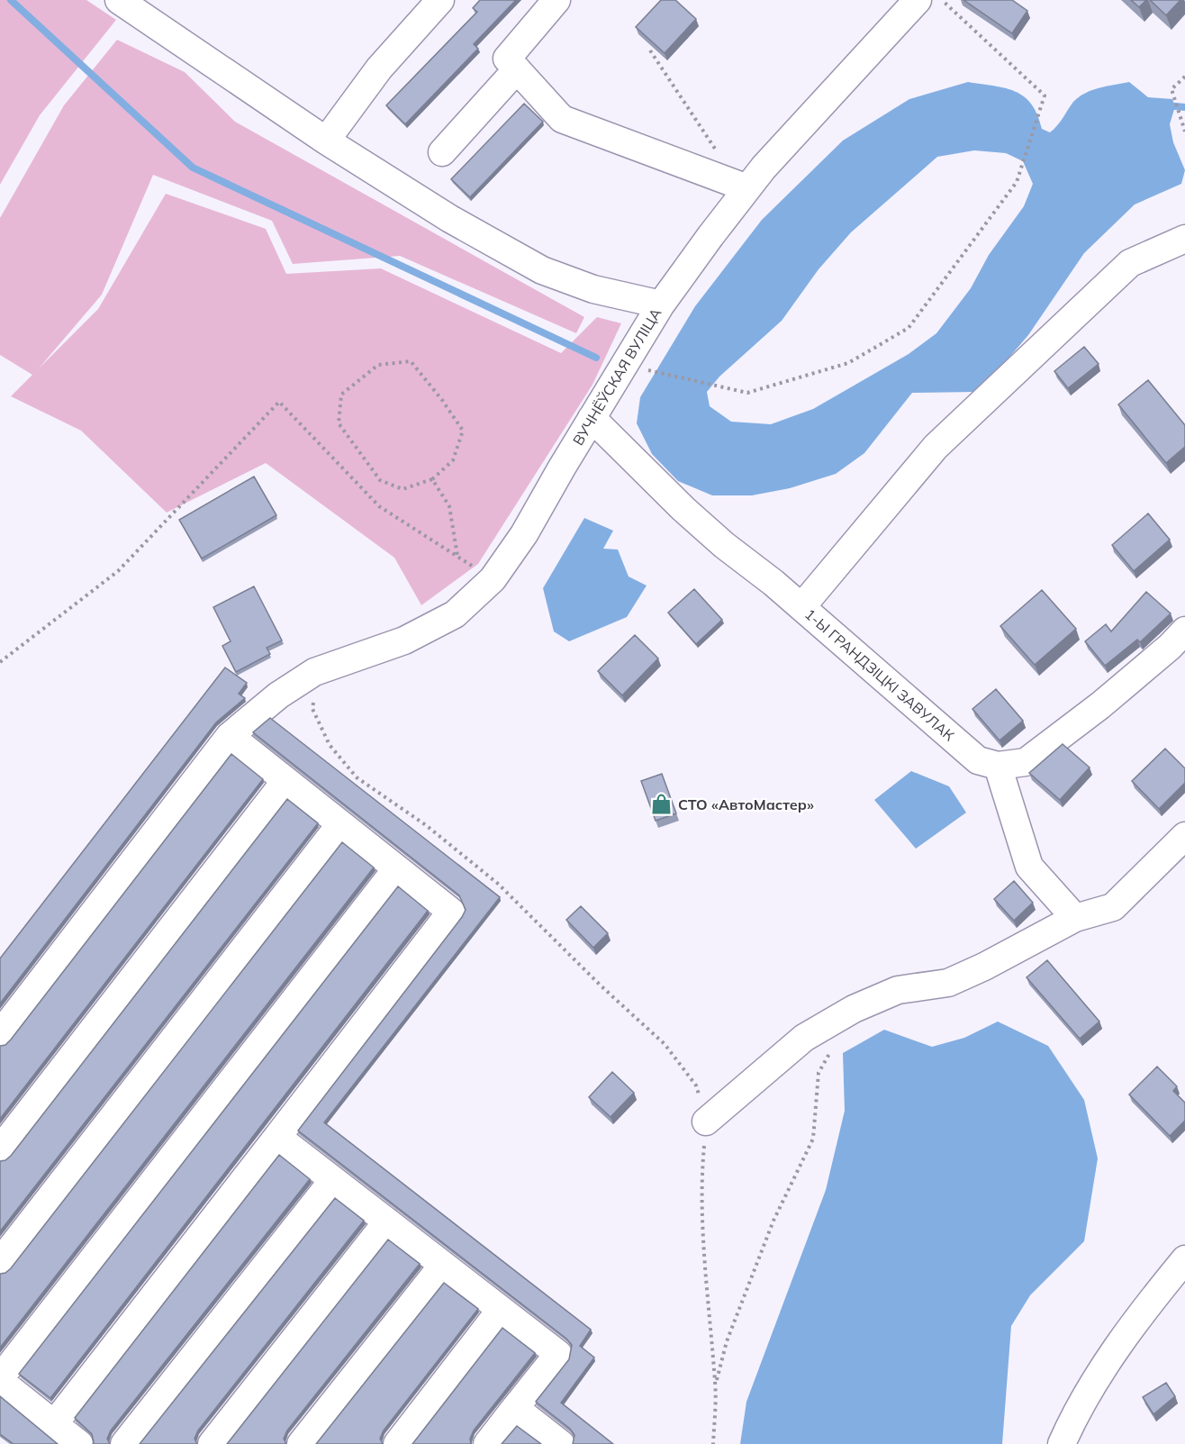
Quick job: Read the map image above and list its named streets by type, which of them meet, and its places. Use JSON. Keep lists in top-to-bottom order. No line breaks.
{"streets":{"street":["ВУЧНЁЎСКАЯ ВУЛІЦА","1-Ы ГРАНДЗІЦКІ ЗАВУЛАК"]},"crossings":[["ВУЧНЁЎСКАЯ ВУЛІЦА","1-Ы ГРАНДЗІЦКІ ЗАВУЛАК"]],"places":{"shop":["СТО «АвтоМастер»"]}}
